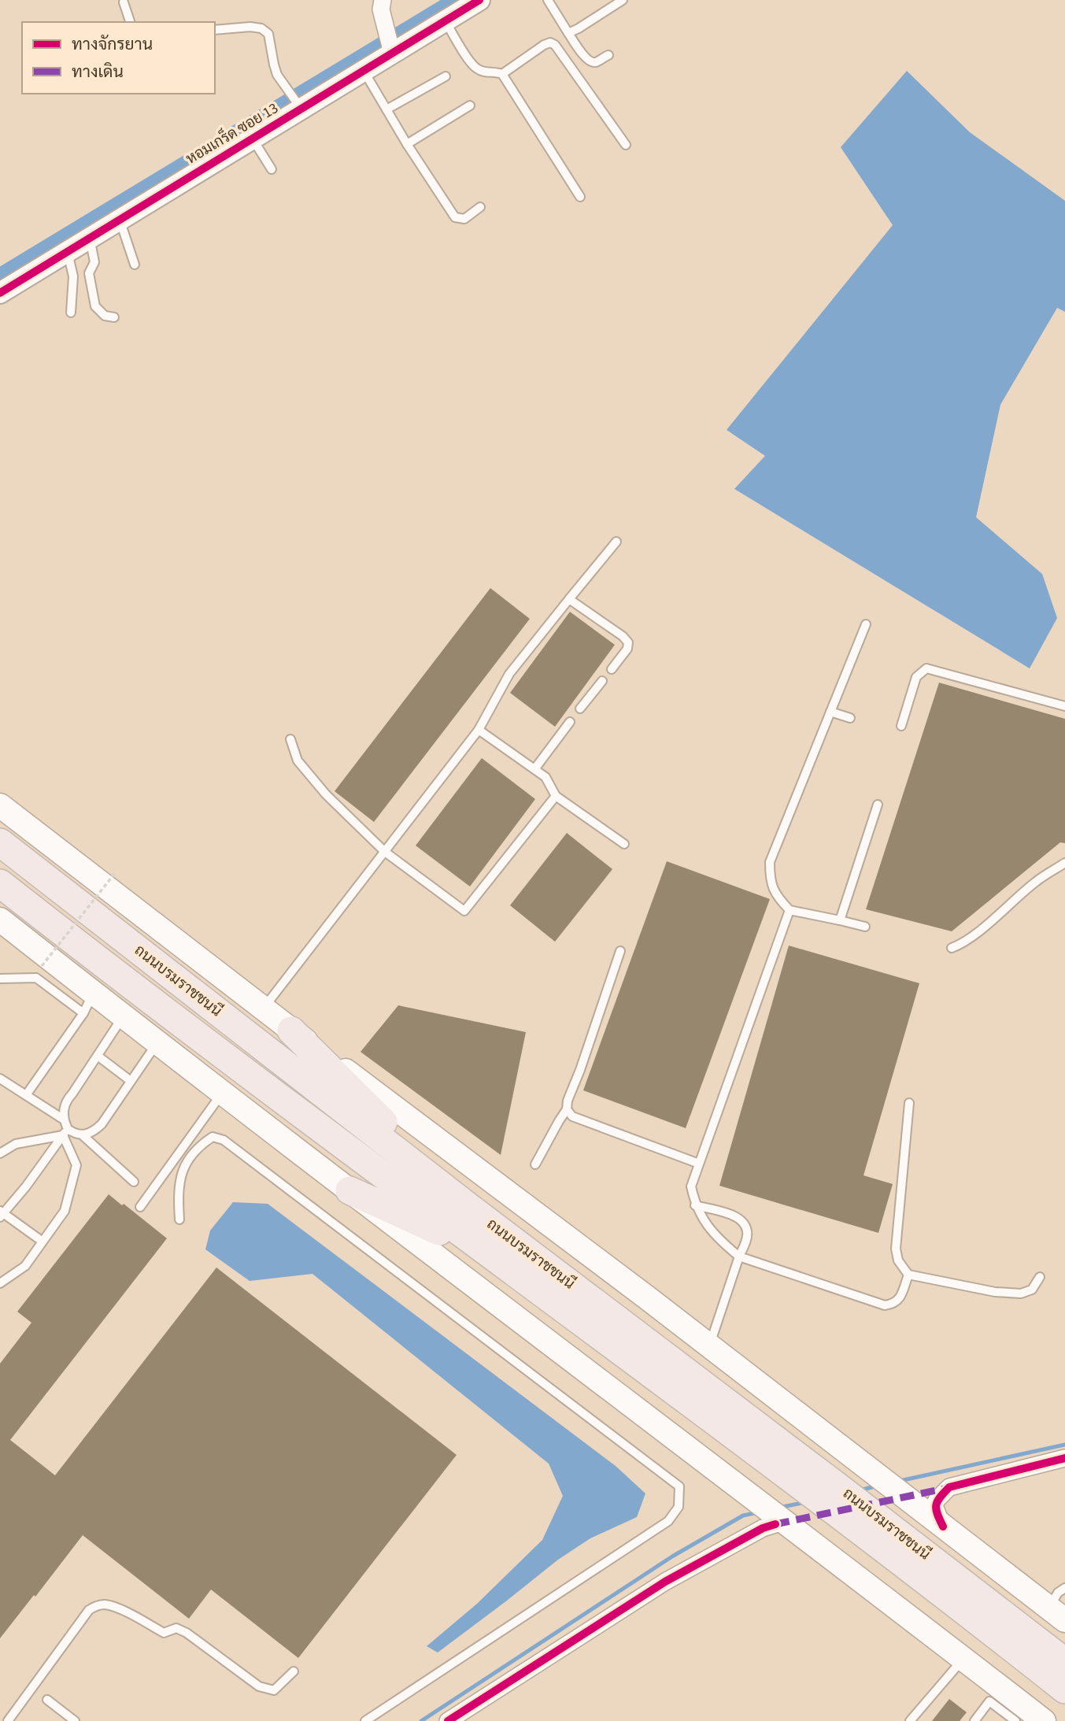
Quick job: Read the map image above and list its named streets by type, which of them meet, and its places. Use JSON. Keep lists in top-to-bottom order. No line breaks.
{"streets":{"highway":["ถนนบรมราชชนนี"],"street":["หอมเกร็ด ซอย 13"]},"legend":["ทางจักรยาน","ทางเดิน"]}
